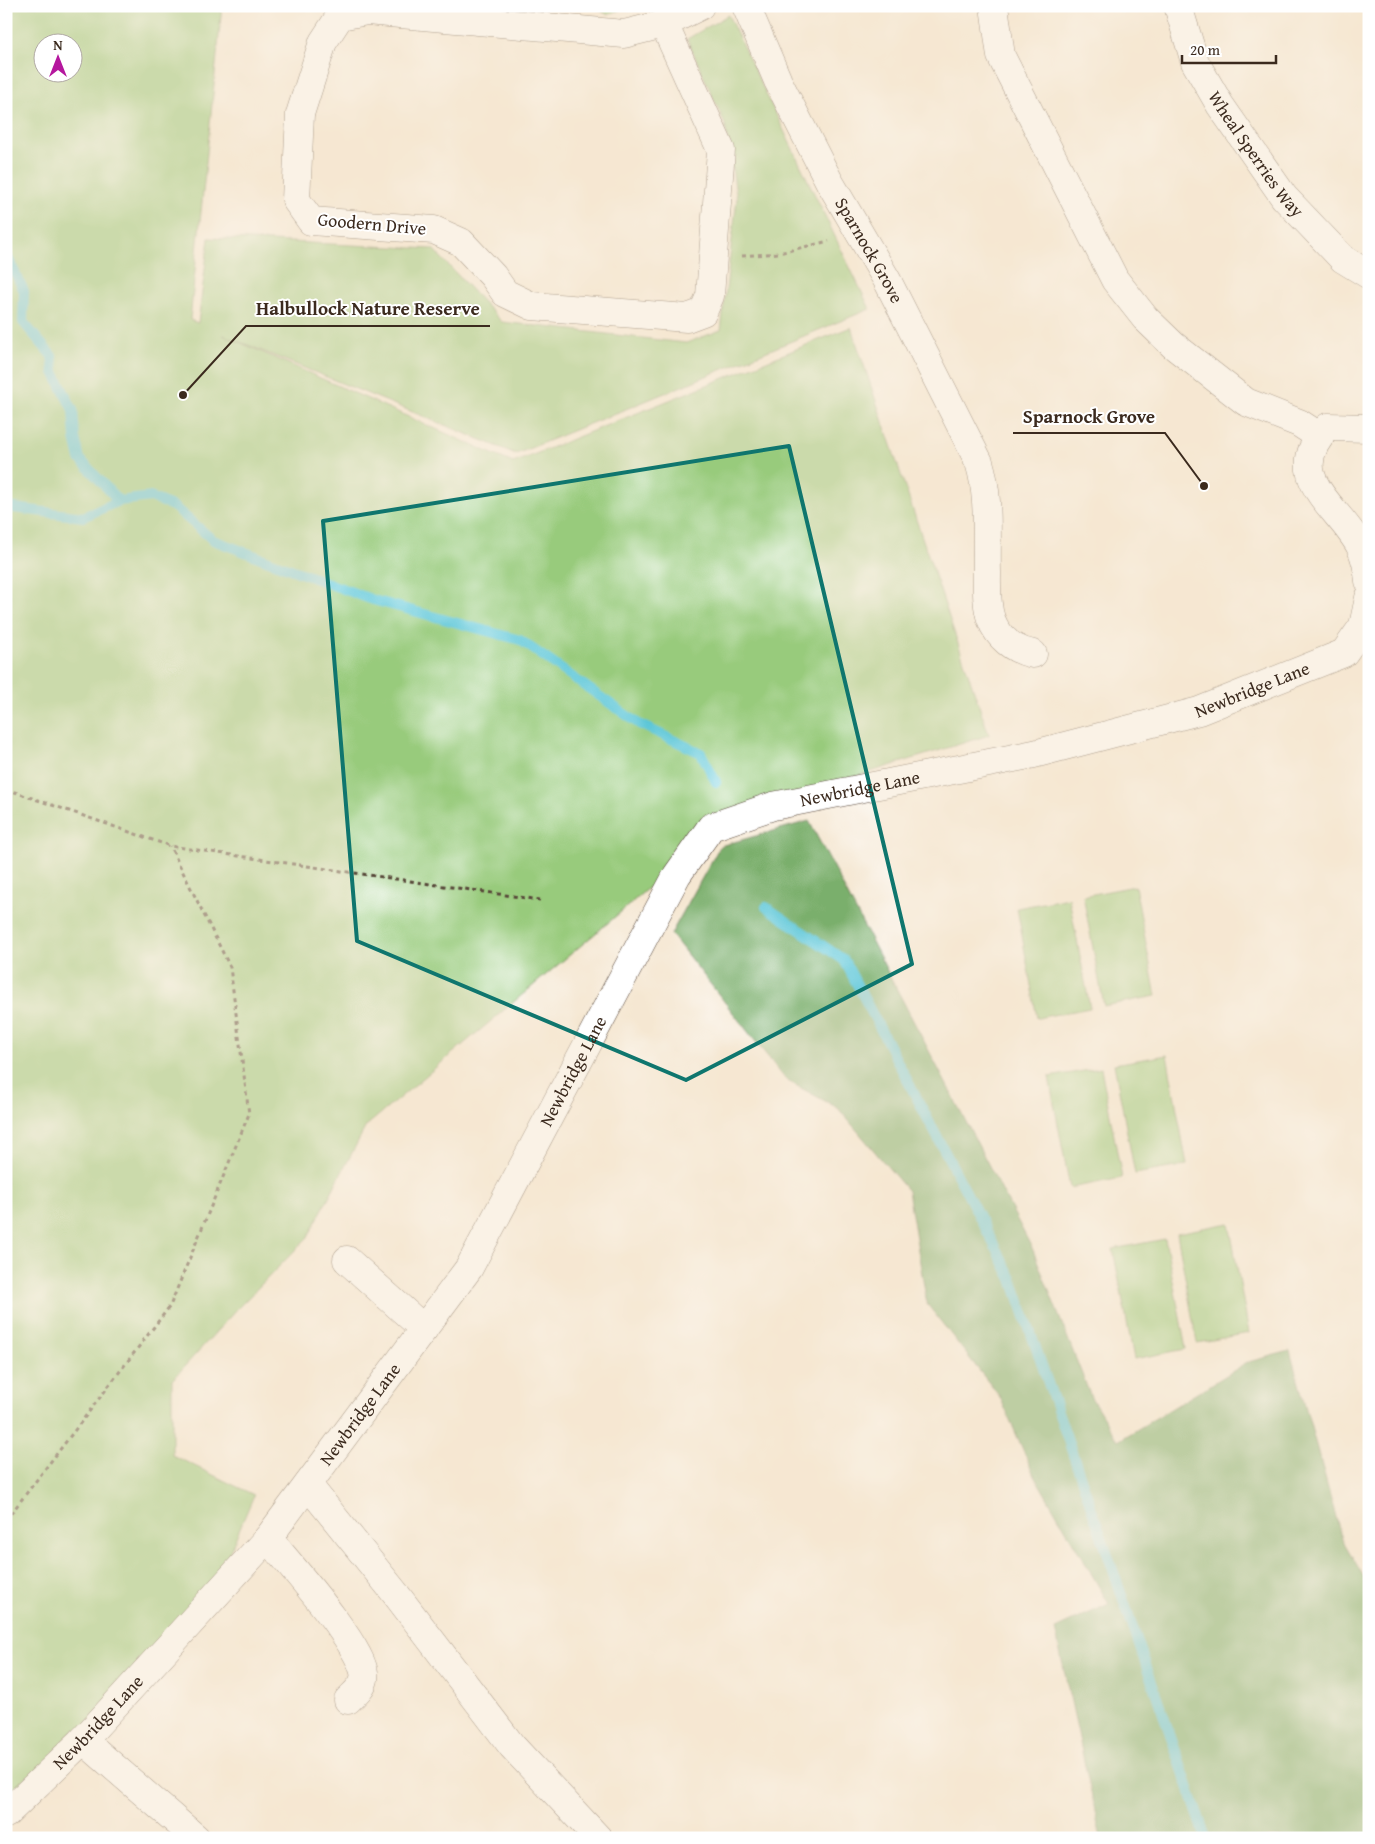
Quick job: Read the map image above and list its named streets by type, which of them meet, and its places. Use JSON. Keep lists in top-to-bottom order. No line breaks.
{"streets":{"street":["Wheal Sperries Way","Goodern Drive","Sparnock Grove","Newbridge Lane"]},"places":["Halbullock Nature Reserve","Sparnock Grove"],"scale_bar":"20 m","north":"top"}
